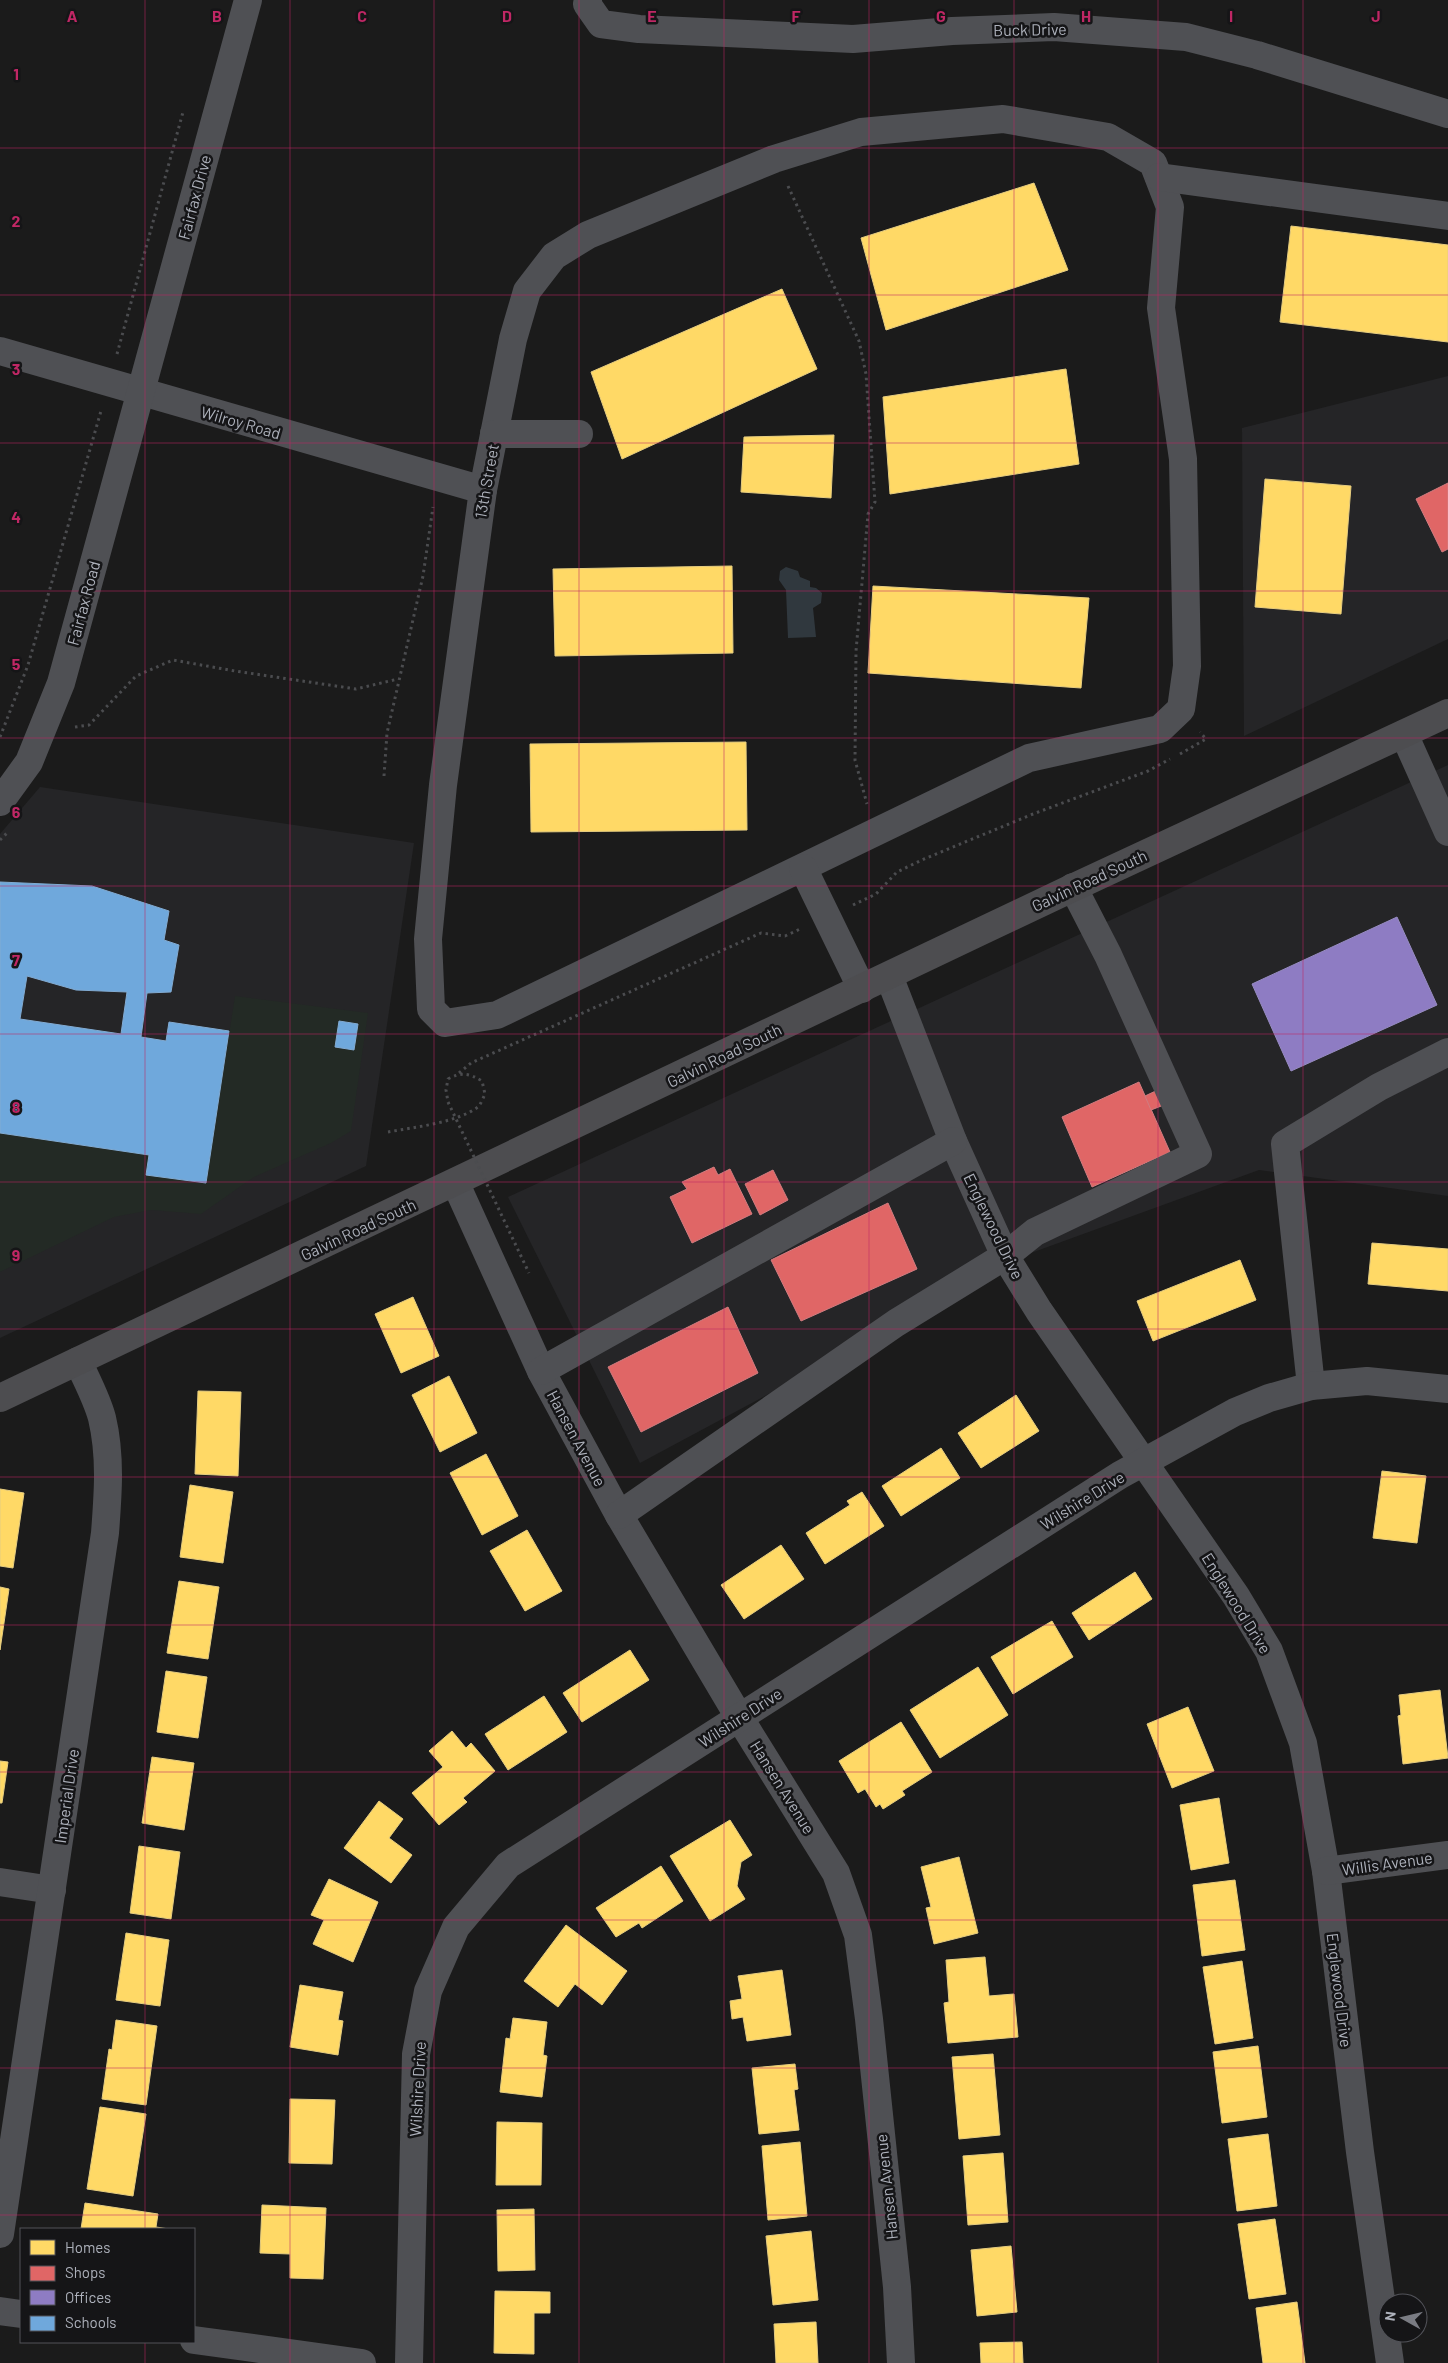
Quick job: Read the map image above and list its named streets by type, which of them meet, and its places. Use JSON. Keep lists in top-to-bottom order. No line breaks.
{"streets":{"main road":["Galvin Road South"],"street":["Buck Drive","Fairfax Drive","Wilroy Road","13th Street","Fairfax Road","Englewood Drive","Hansen Avenue","Wilshire Drive","Imperial Drive","Willis Avenue"]},"crossings":[["Fairfax Drive","Wilroy Road"],["Fairfax Drive","Fairfax Road"],["Wilroy Road","13th Street"],["Wilroy Road","Fairfax Road"],["Galvin Road South","Englewood Drive"],["Galvin Road South","Hansen Avenue"],["Galvin Road South","Imperial Drive"],["Englewood Drive","Wilshire Drive"],["Englewood Drive","Willis Avenue"],["Hansen Avenue","Wilshire Drive"]],"legend":["Homes","Shops","Offices","Schools"],"north":"left","grid":{"columns":["A","B","C","D","E","F","G","H","I","J"],"rows":["1","2","3","4","5","6","7","8","9"]}}
